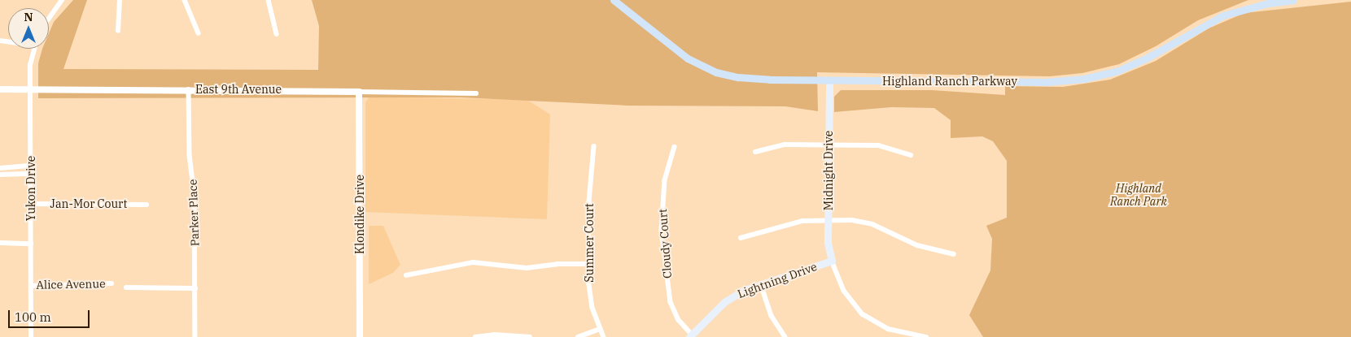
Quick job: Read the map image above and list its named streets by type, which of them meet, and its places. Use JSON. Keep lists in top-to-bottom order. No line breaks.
{"streets":{"main road":["Highland Ranch Parkway","Midnight Drive","Lightning Drive"],"street":["East 9th Avenue","Yukon Drive","Jan-Mor Court","Parker Place","Klondike Drive","Summer Court","Cloudy Court","Alice Avenue"]},"crossings":[["Highland Ranch Parkway","Midnight Drive"],["East 9th Avenue","Yukon Drive"],["East 9th Avenue","Parker Place"],["East 9th Avenue","Klondike Drive"],["Midnight Drive","Lightning Drive"],["Yukon Drive","Jan-Mor Court"],["Yukon Drive","Alice Avenue"],["Cloudy Court","Lightning Drive"]],"parks":["Highland Ranch Park"],"scale_bar":"100 m","north":"top"}
